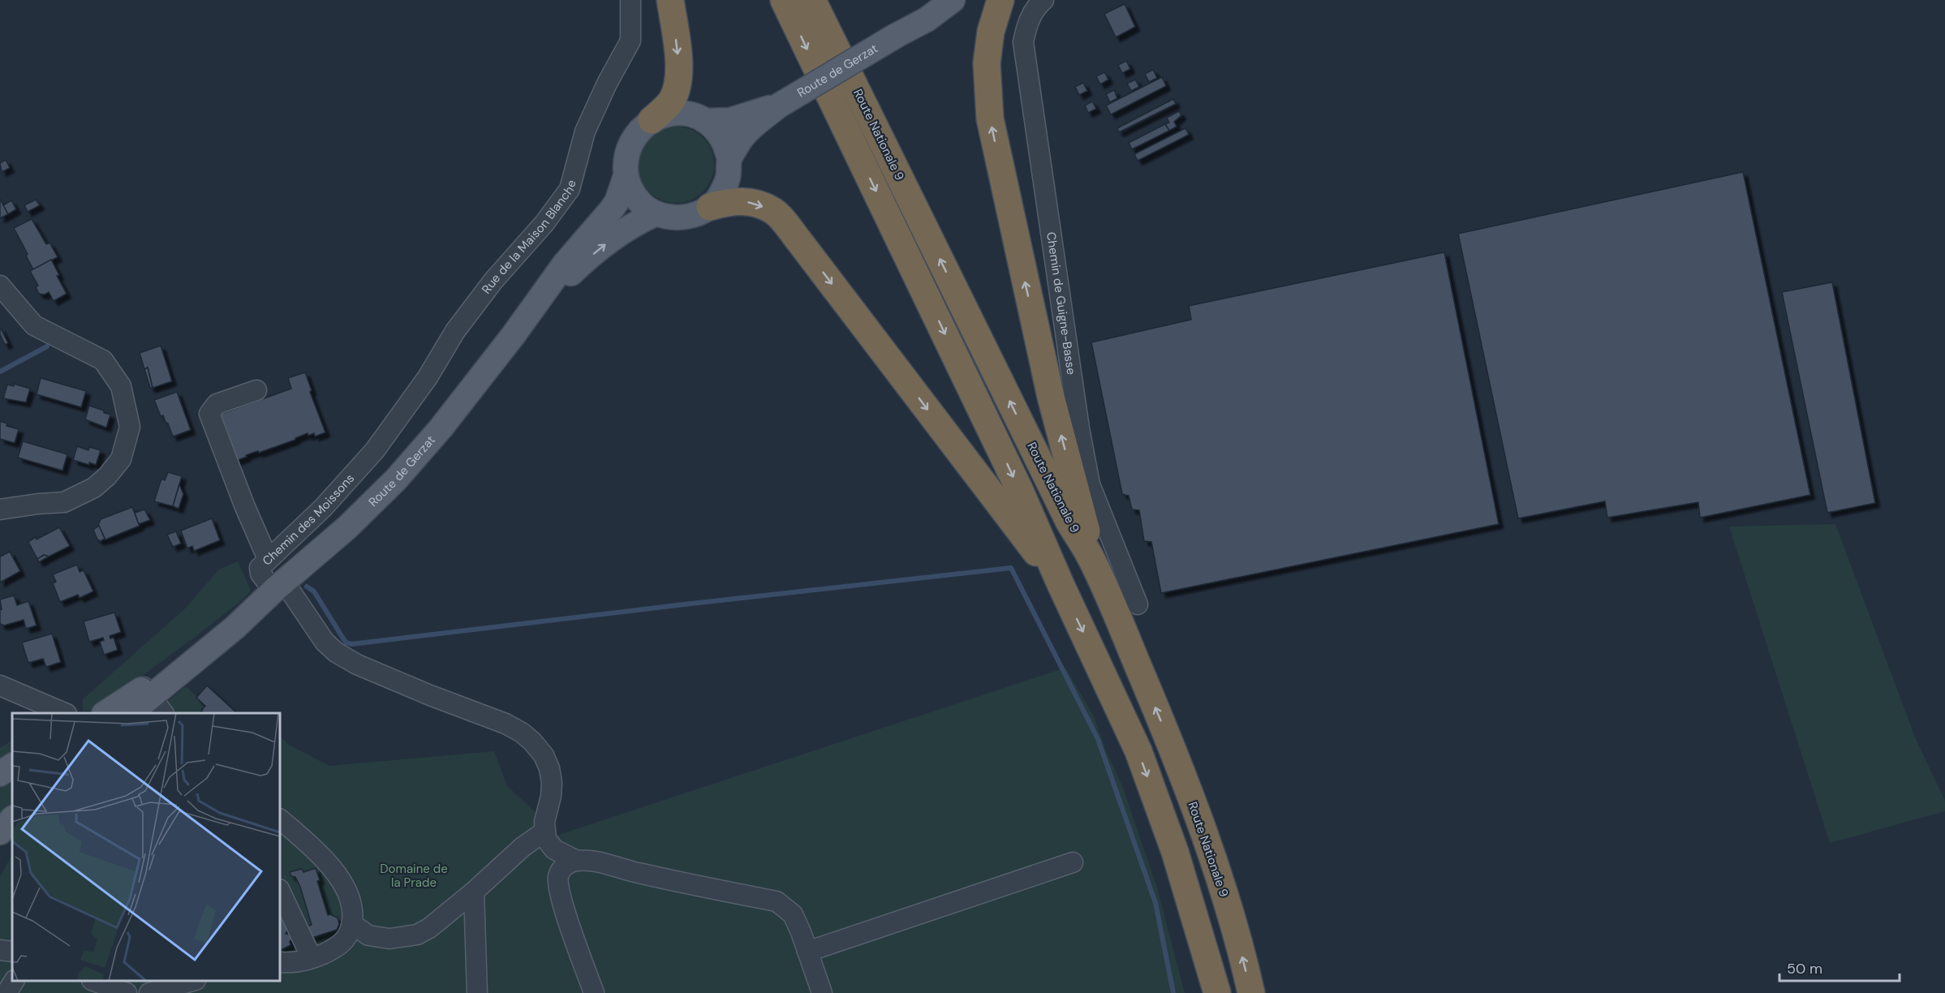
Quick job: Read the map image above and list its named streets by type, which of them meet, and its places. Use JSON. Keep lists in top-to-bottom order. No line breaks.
{"streets":{"highway":["Route Nationale 9"],"main road":["Route de Gerzat"],"street":["Rue de la Maison Blanche","Chemin de Guigne-Basse","Chemin des Moissons"]},"crossings":[["Route de Gerzat","Chemin des Moissons"],["Rue de la Maison Blanche","Chemin des Moissons"]],"parks":["Domaine de la Prade"],"scale_bar":"50 m"}
